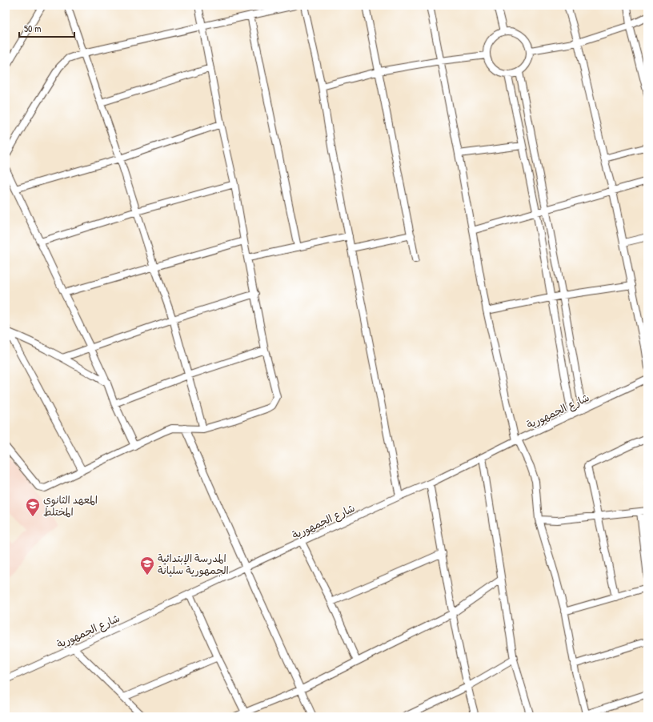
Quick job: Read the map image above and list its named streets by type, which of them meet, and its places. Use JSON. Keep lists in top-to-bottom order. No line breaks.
{"streets":{"street":["شارع الجمهورية"]},"places":{"school or university":["المعهد الثانوي المختلط","المدرسة الإبتدائية الجمهورية سليانة"]},"scale_bar":"50 m"}
